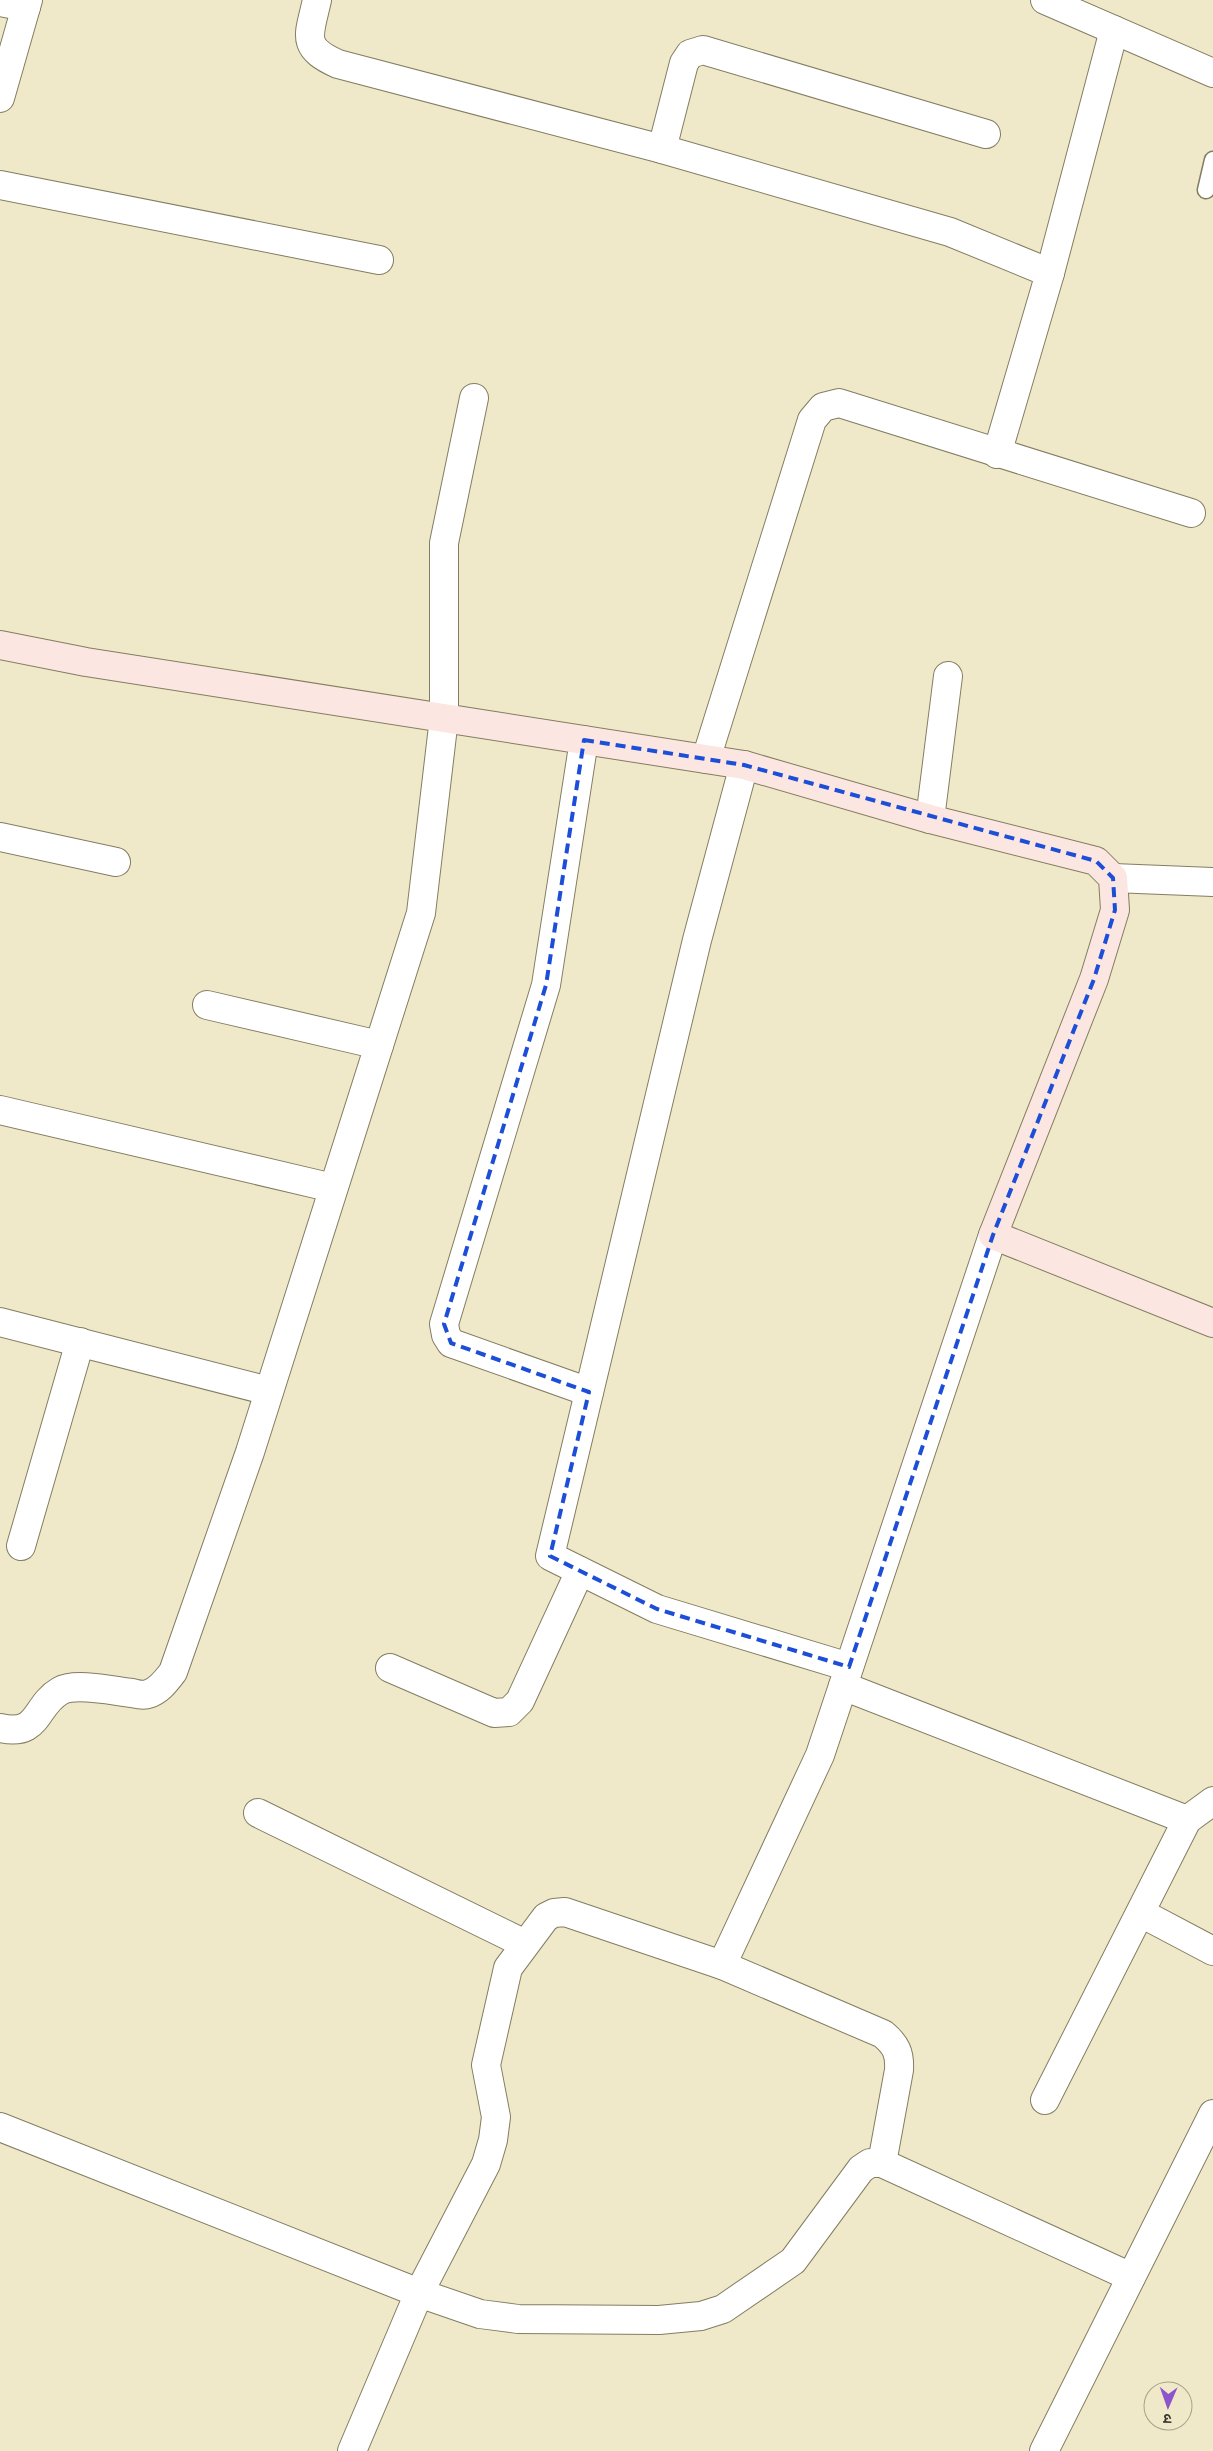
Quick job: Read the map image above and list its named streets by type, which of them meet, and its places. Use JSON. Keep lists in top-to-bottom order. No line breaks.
{"north":"bottom"}
